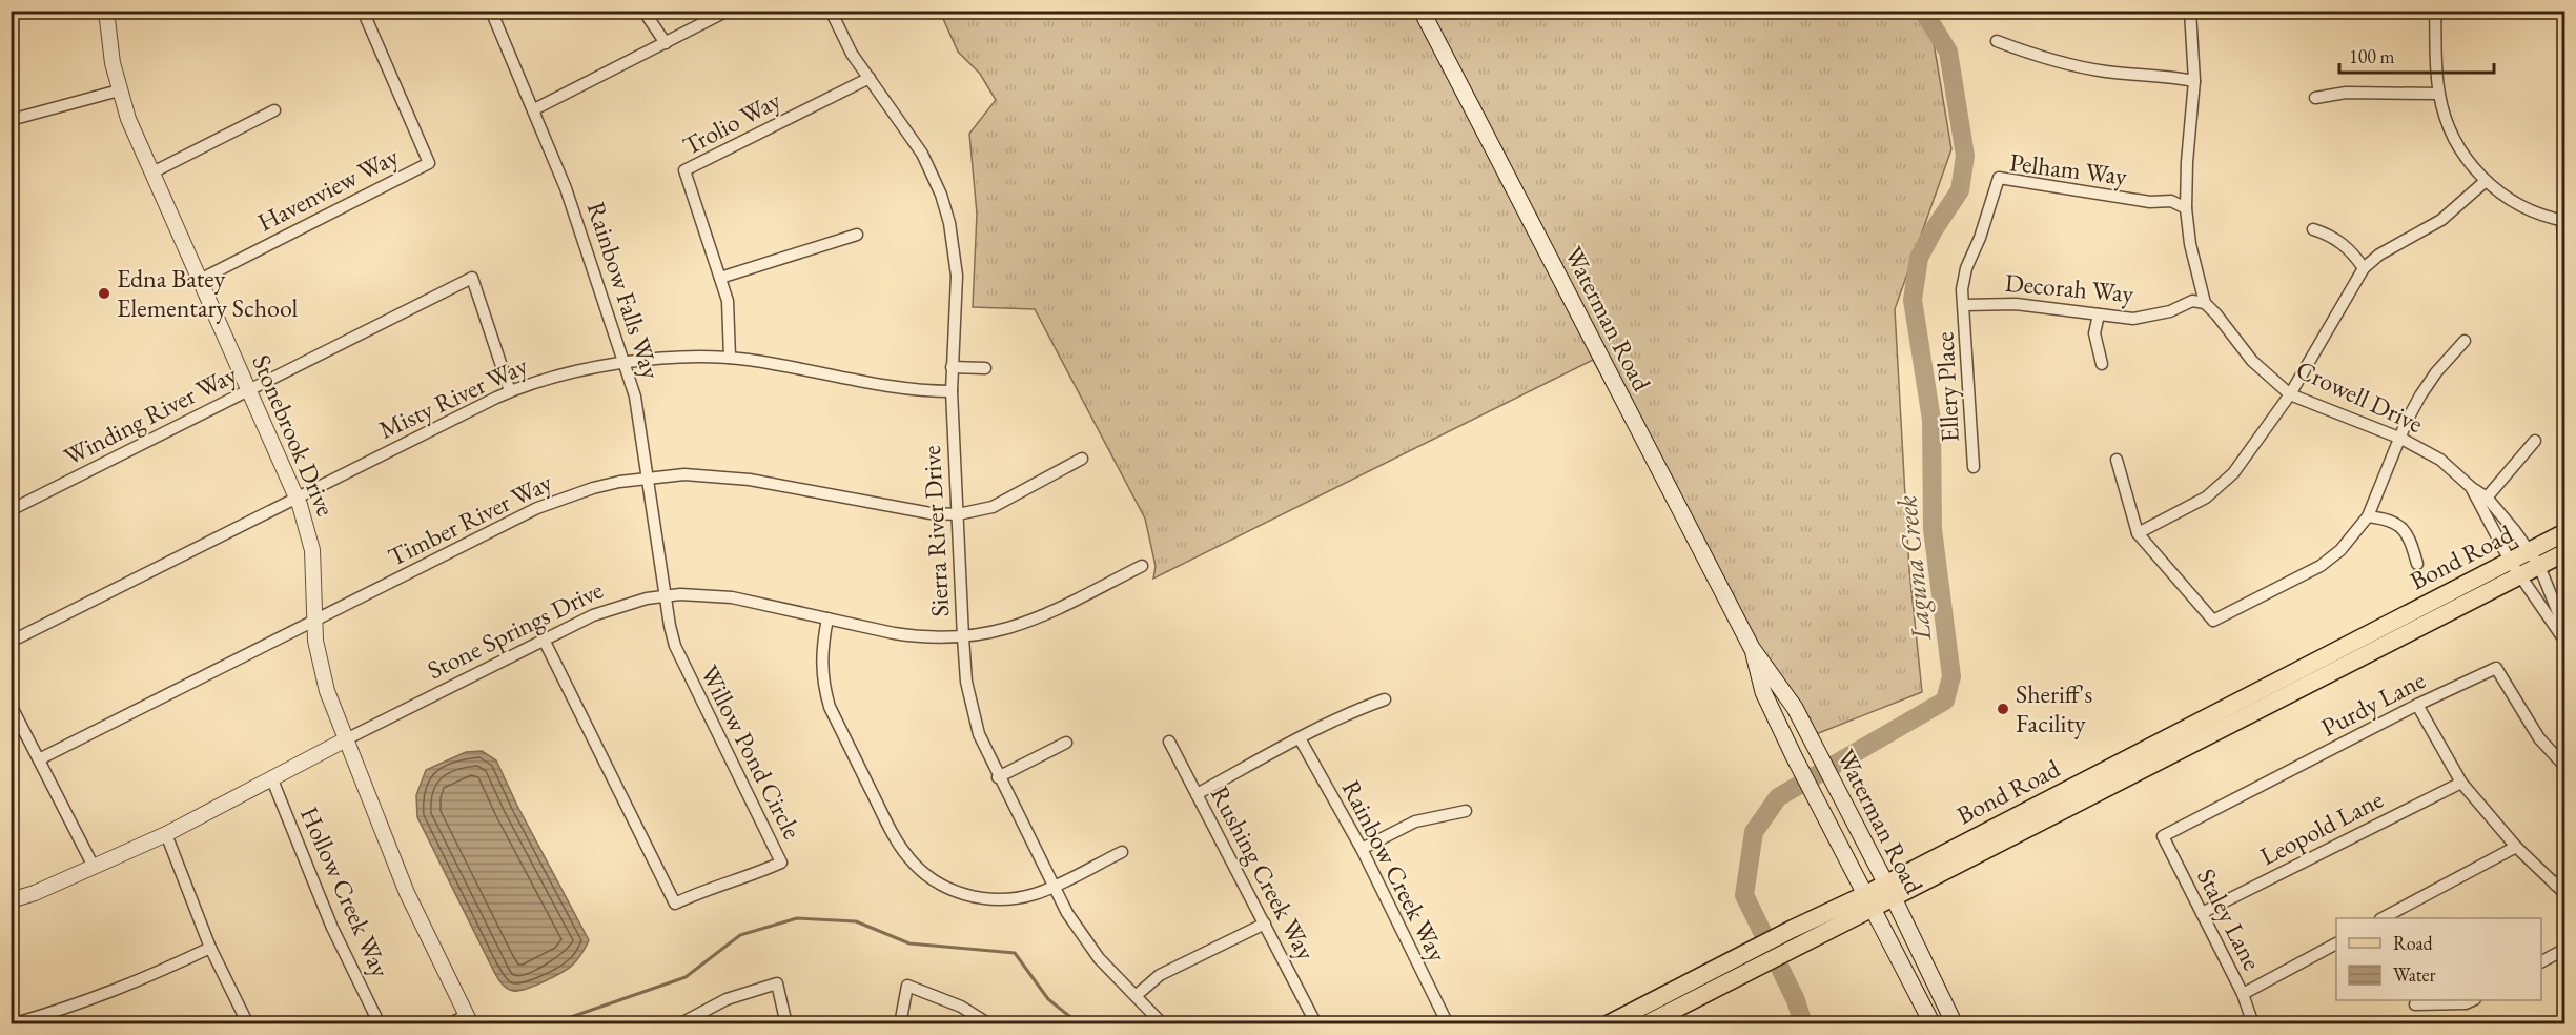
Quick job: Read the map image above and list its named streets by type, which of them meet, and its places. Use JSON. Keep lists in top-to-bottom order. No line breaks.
{"streets":{"main road":["Waterman Road","Bond Road"],"street":["Trolio Way","Pelham Way","Havenview Way","Decorah Way","Rainbow Falls Way","Ellery Place","Crowell Drive","Misty River Way","Winding River Way","Stonebrook Drive","Timber River Way","Sierra River Drive","Stone Springs Drive","Purdy Lane","Willow Pond Circle","Leopold Lane","Rainbow Creek Way","Rushing Creek Way","Hollow Creek Way","Staley Lane"]},"crossings":[["Trolio Way","Misty River Way"],["Trolio Way","Sierra River Drive"],["Pelham Way","Decorah Way"],["Pelham Way","Ellery Place"],["Pelham Way","Crowell Drive"],["Havenview Way","Stonebrook Drive"],["Decorah Way","Ellery Place"],["Decorah Way","Crowell Drive"],["Rainbow Falls Way","Misty River Way"],["Rainbow Falls Way","Timber River Way"],["Rainbow Falls Way","Stone Springs Drive"],["Rainbow Falls Way","Willow Pond Circle"],["Waterman Road","Bond Road"],["Crowell Drive","Bond Road"],["Misty River Way","Winding River Way"],["Misty River Way","Stonebrook Drive"],["Misty River Way","Sierra River Drive"],["Winding River Way","Stonebrook Drive"],["Stonebrook Drive","Timber River Way"],["Stonebrook Drive","Stone Springs Drive"],["Timber River Way","Sierra River Drive"],["Sierra River Drive","Stone Springs Drive"],["Stone Springs Drive","Willow Pond Circle"],["Stone Springs Drive","Hollow Creek Way"],["Purdy Lane","Staley Lane"],["Leopold Lane","Staley Lane"]],"water":["Laguna Creek"],"places":["Edna Batey Elementary School","Sheriff's Facility"],"legend":["Road","Water"],"scale_bar":"100 m"}
